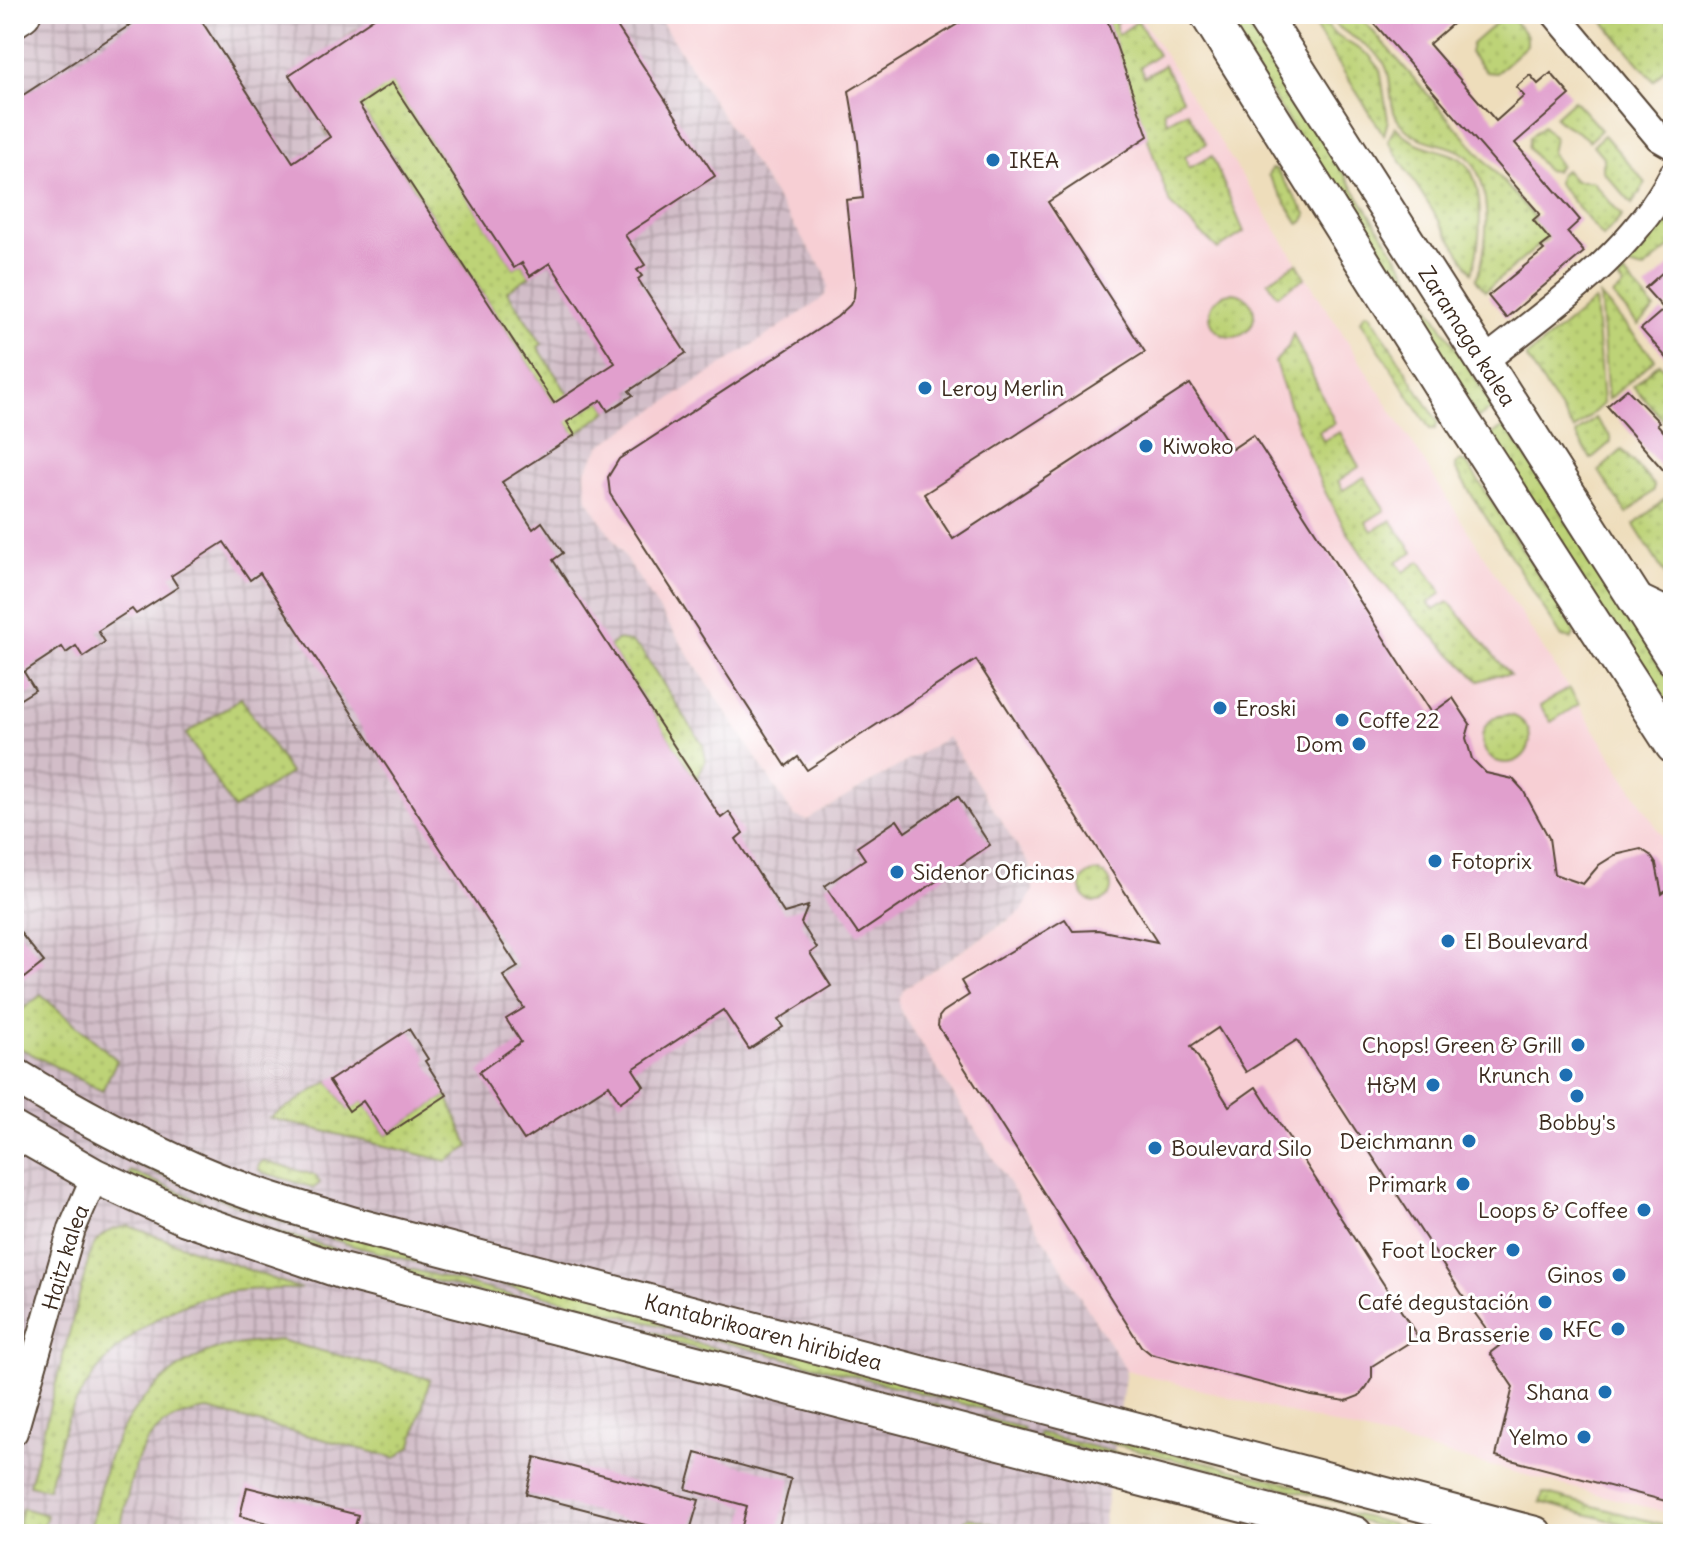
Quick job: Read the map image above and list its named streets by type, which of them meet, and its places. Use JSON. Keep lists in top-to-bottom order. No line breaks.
{"streets":{"main road":["Zaramaga kalea","Kantabrikoaren hiribidea"],"street":["Haitz kalea"]},"places":["IKEA","Leroy Merlin","Kiwoko","Eroski","Coffe 22","Dom","Fotoprix","Sidenor Oficinas","El Boulevard","Chops! Green & Grill","Krunch","H&M","Bobby's","Deichmann","Boulevard Silo","Primark","Loops & Coffee","Foot Locker","Ginos","Café degustación","KFC","La Brasserie","Shana","Yelmo"]}
